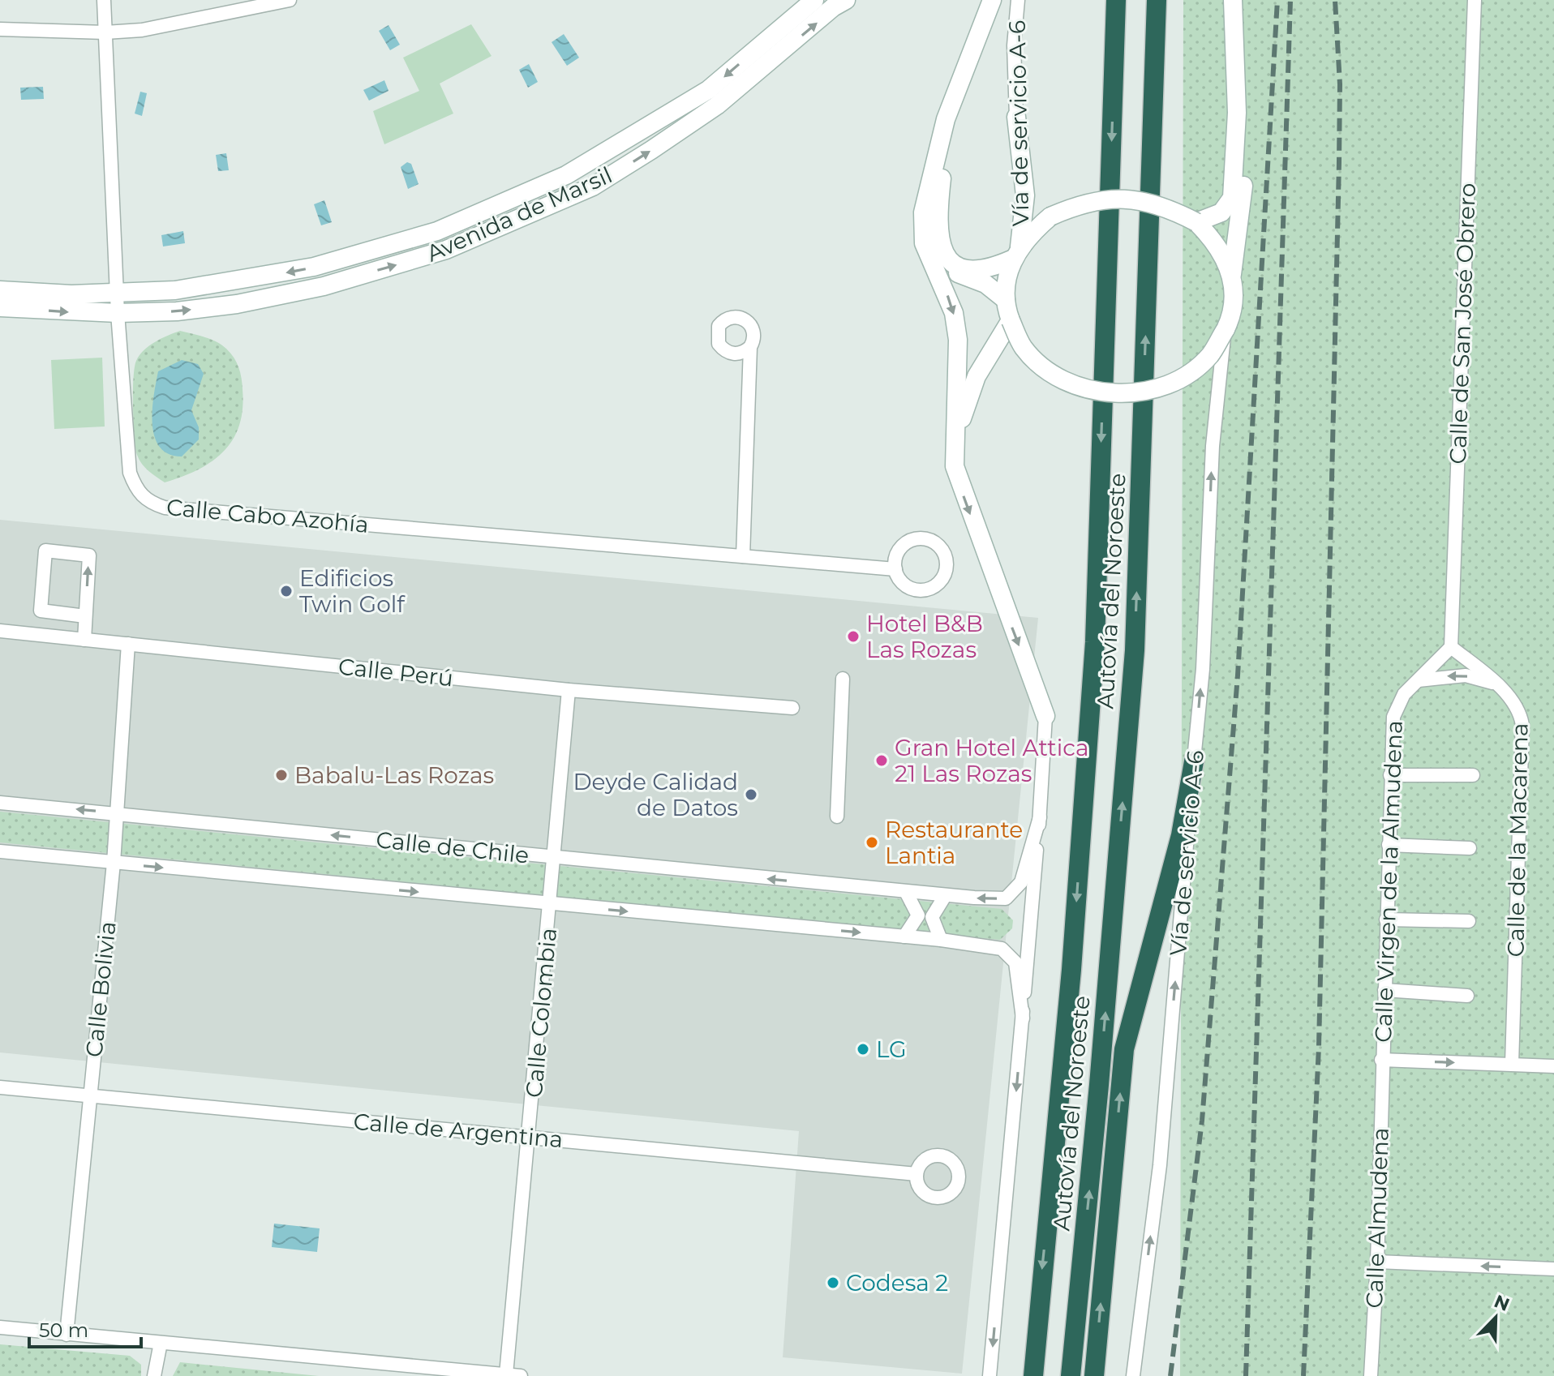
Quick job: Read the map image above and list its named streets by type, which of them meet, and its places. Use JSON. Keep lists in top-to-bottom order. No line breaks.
{"streets":{"highway":["Autovía del Noroeste"],"street":["Vía de servicio A-6","Avenida de Marsil","Calle de San José Obrero","Calle Cabo Azohía","Calle Perú","Calle de la Macarena","Calle de Chile","Calle Virgen de la Almudena","Calle Bolivia","Calle Colombia","Calle de Argentina","Calle Almudena"]},"crossings":[["Vía de servicio A-6","Calle de Chile"],["Avenida de Marsil","Calle Cabo Azohía"],["Calle de San José Obrero","Calle de la Macarena"],["Calle de San José Obrero","Calle Virgen de la Almudena"],["Calle Perú","Calle Bolivia"],["Calle Perú","Calle Colombia"],["Calle de la Macarena","Calle Virgen de la Almudena"],["Calle de Chile","Calle Bolivia"],["Calle de Chile","Calle Colombia"],["Calle Virgen de la Almudena","Calle Almudena"],["Calle Bolivia","Calle de Argentina"],["Calle Colombia","Calle de Argentina"]],"places":["Edificios Twin Golf","Hotel B&B Las Rozas","Gran Hotel Attica 21 Las Rozas","Babalu-Las Rozas","Deyde Calidad de Datos","Restaurante Lantia","LG","Codesa 2"],"scale_bar":"50 m","north":"top right"}
